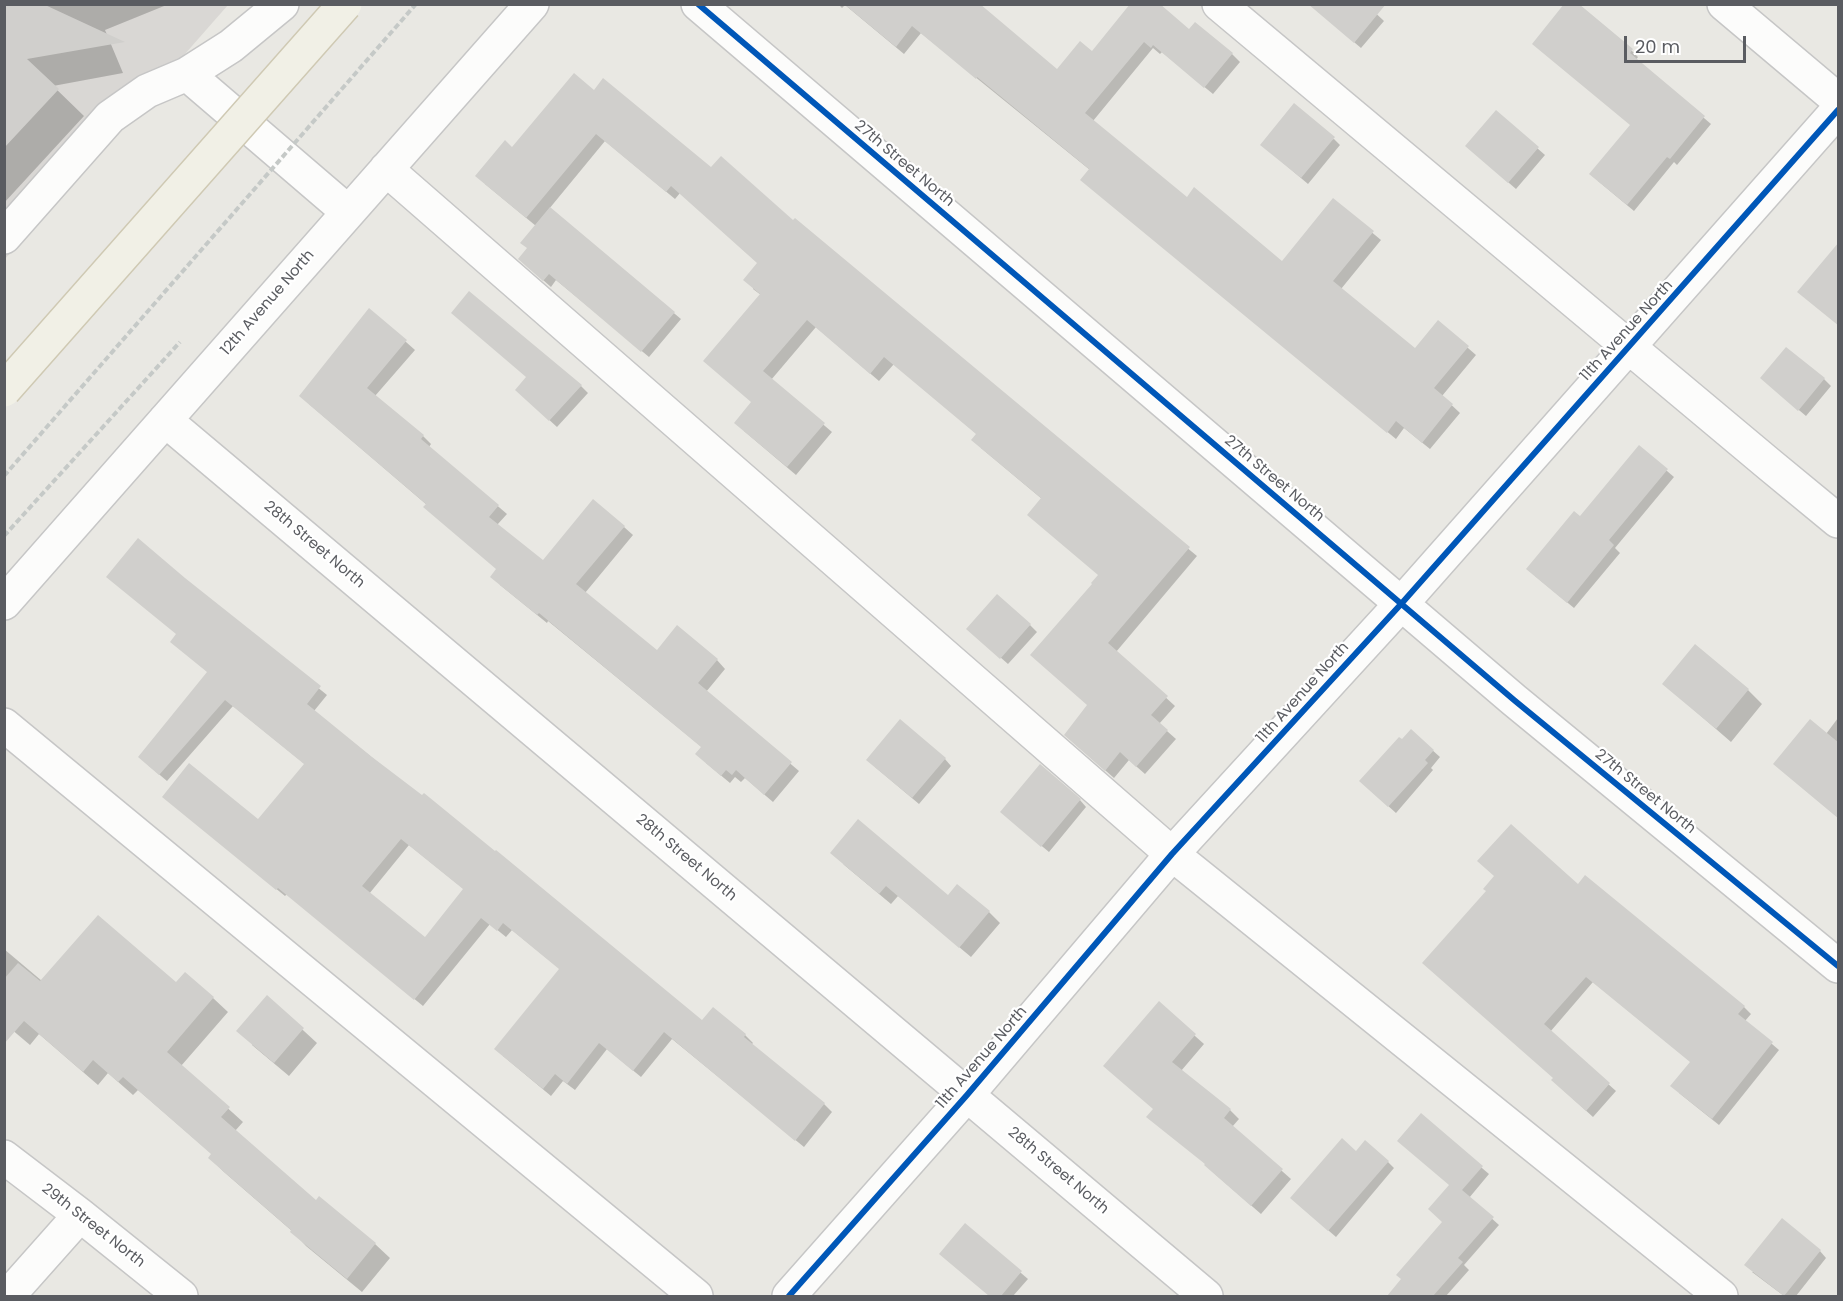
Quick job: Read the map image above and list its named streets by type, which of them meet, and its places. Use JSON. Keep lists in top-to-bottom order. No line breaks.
{"streets":{"street":["27th Street North","12th Avenue North","11th Avenue North","28th Street North","29th Street North"]},"crossings":[["27th Street North","11th Avenue North"],["12th Avenue North","28th Street North"],["11th Avenue North","28th Street North"]],"scale_bar":"20 m"}
